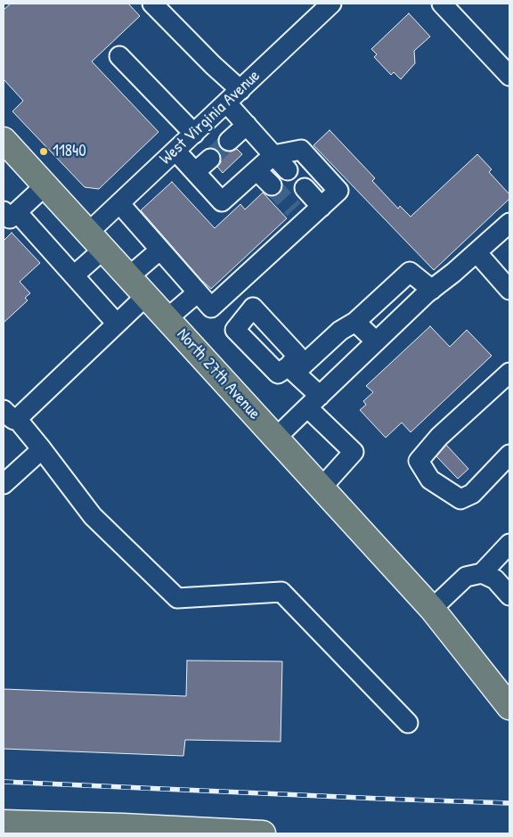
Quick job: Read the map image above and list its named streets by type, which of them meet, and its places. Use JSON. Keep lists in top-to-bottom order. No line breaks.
{"streets":{"main road":["North 27th Avenue"],"street":["West Virginia Avenue"]},"crossings":[["West Virginia Avenue","North 27th Avenue"]],"places":["11840"]}
